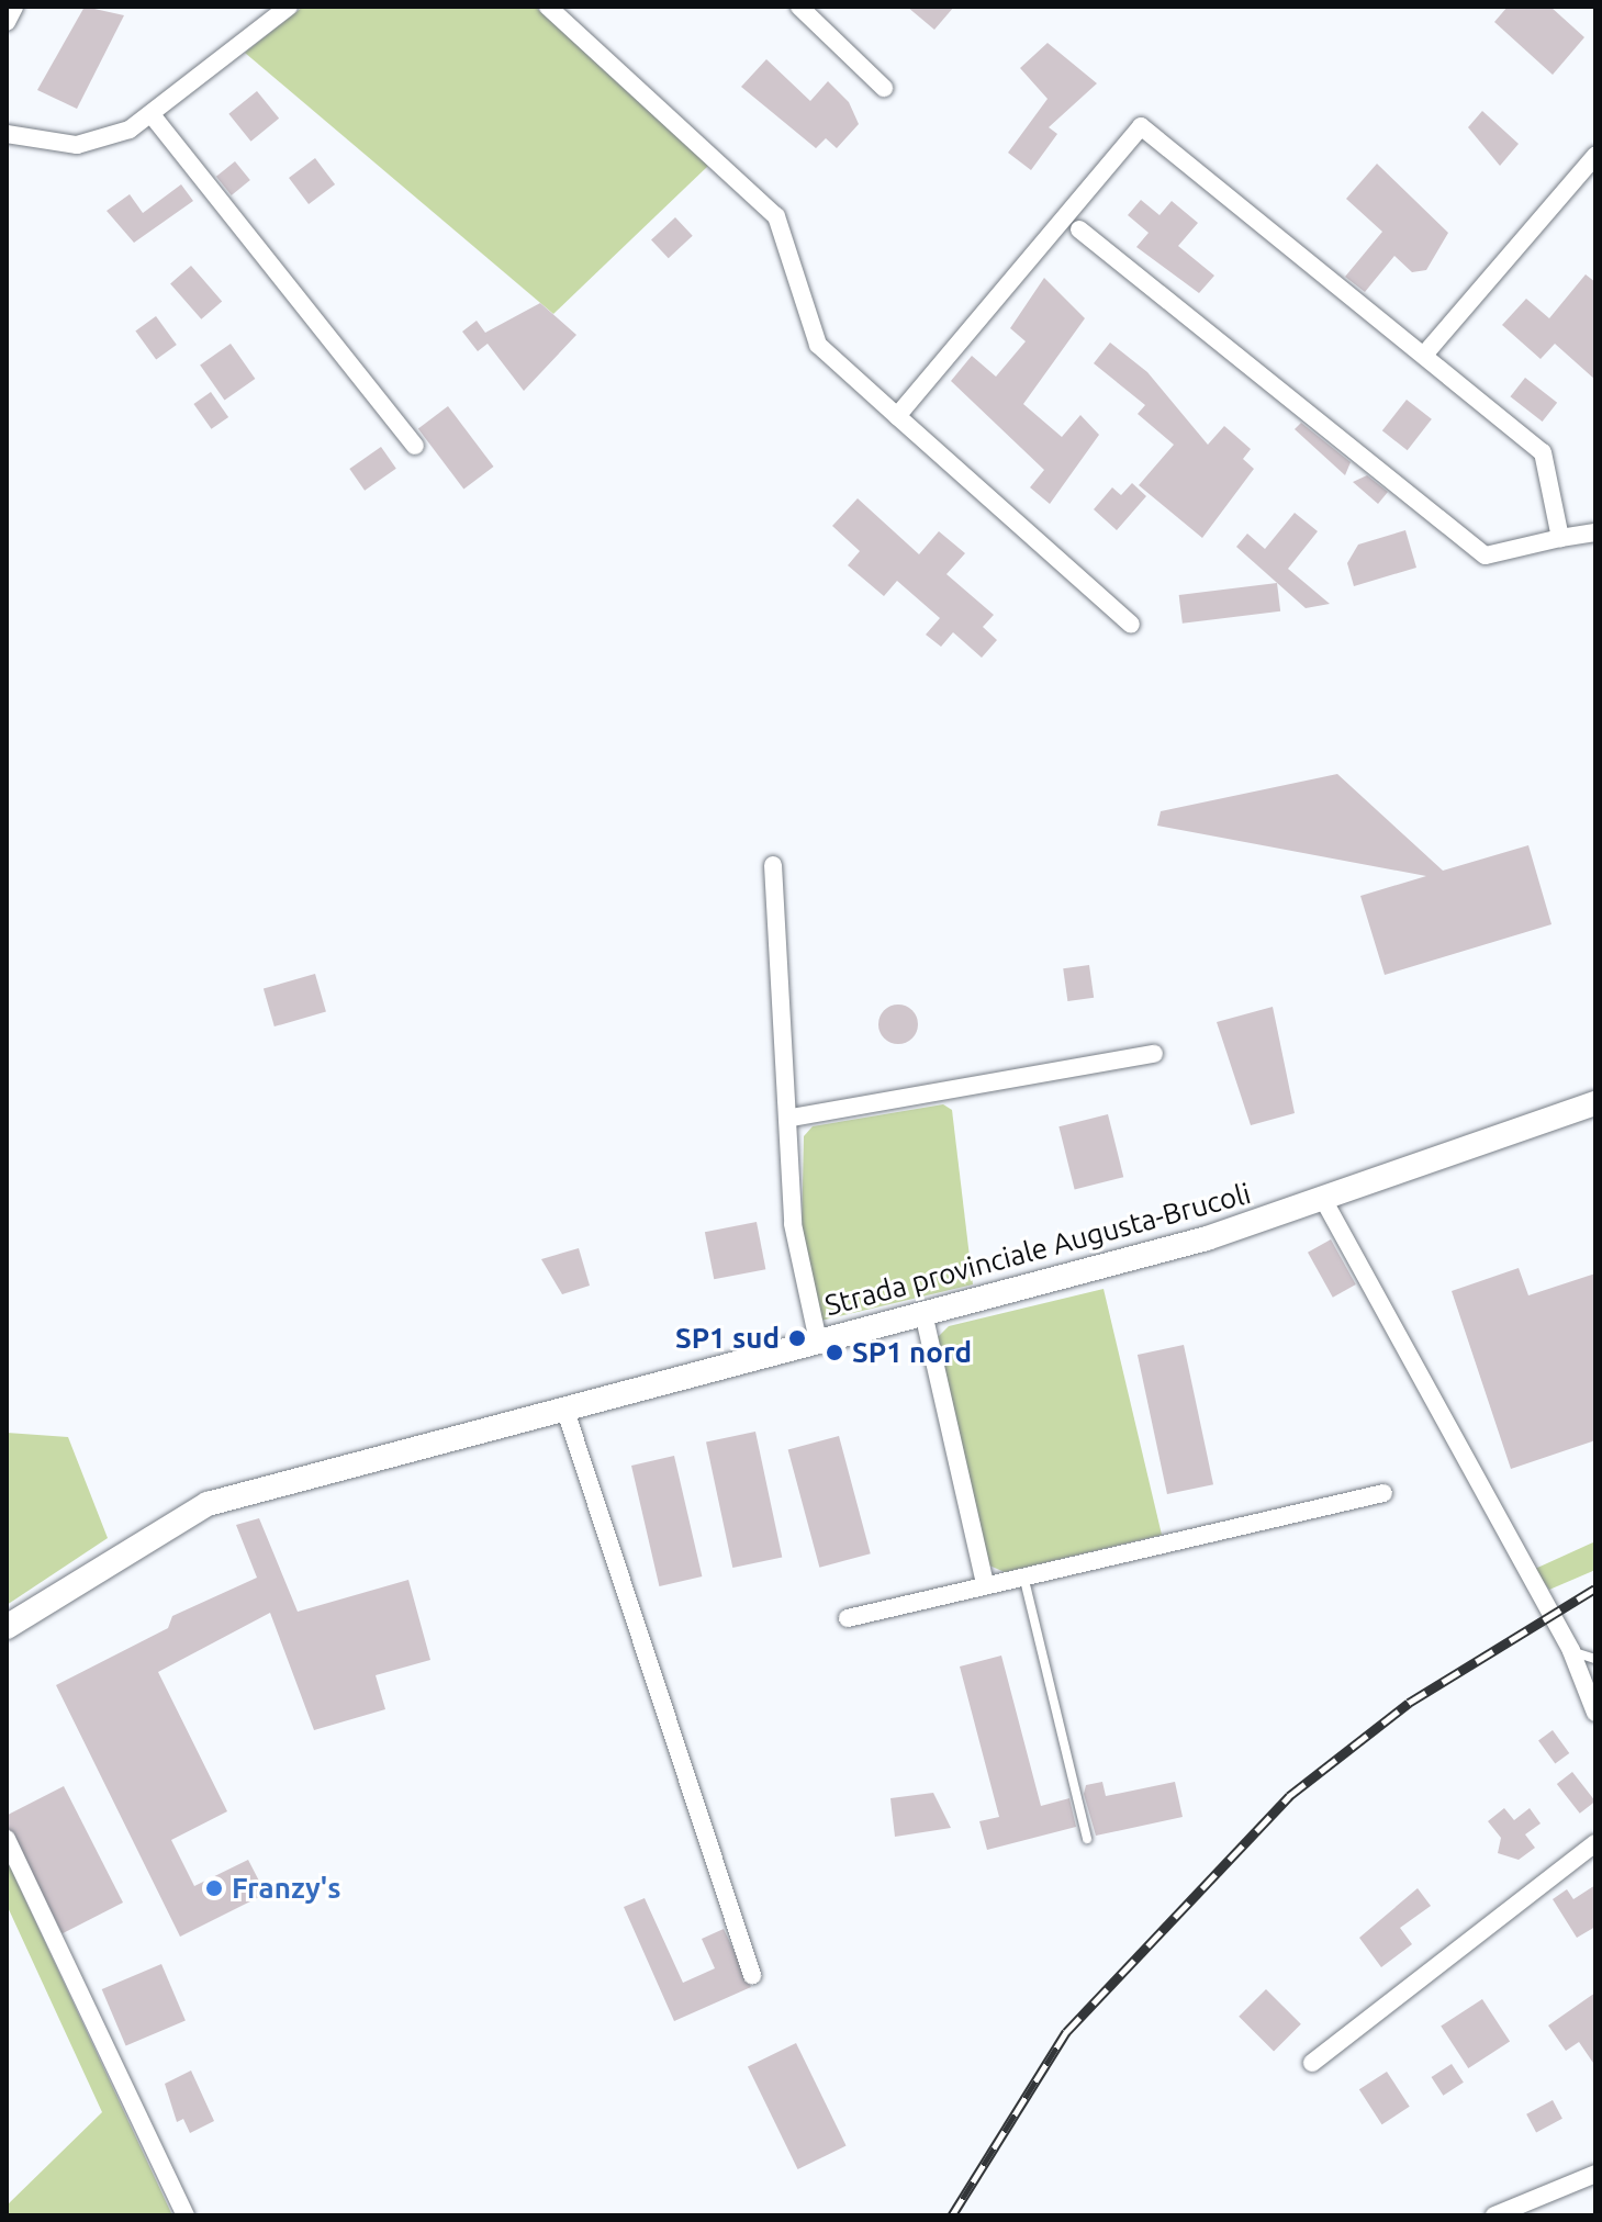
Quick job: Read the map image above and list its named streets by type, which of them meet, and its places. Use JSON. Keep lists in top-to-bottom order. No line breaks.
{"streets":{"main road":["Strada provinciale Augusta-Brucoli"]},"places":["SP1 sud","SP1 nord","Franzy's"]}
